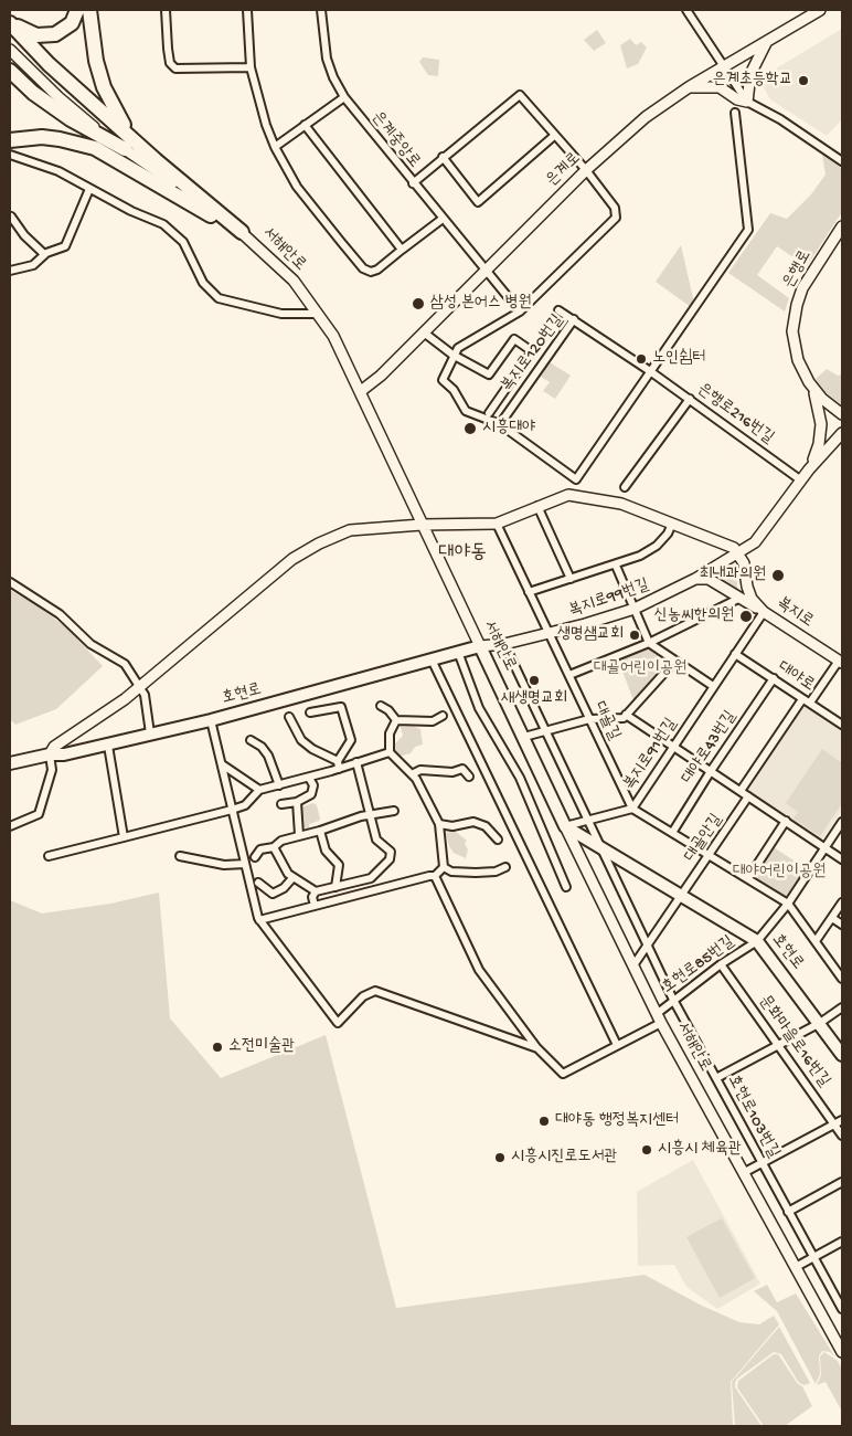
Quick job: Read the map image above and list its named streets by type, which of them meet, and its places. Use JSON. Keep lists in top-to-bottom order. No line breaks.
{"streets":{"main road":["서해안로","호현로"],"street":["은계중앙로","은계로","은행로","복지로120번길","은행로216번길","복지로99번길","복지로","대야로","대골길","대야로43번길","복지로91번길","대골안길","호현로85번길","문화마을로16번길","호현로103번길"]},"crossings":[["은계중앙로","은계로"],["은계로","서해안로"],["서해안로","복지로99번길"],["서해안로","호현로"],["서해안로","복지로91번길"],["서해안로","호현로85번길"],["복지로120번길","은행로216번길"],["복지로99번길","복지로"],["복지로99번길","호현로"],["복지로99번길","대골길"],["복지로99번길","호현로103번길"],["복지로","복지로91번길"],["대야로","대야로43번길"],["대야로","복지로91번길"],["호현로","복지로91번길"],["호현로","대골안길"],["호현로","호현로85번길"],["호현로","호현로103번길"],["대골길","복지로91번길"],["복지로91번길","호현로103번길"],["호현로85번길","문화마을로16번길"],["호현로85번길","호현로103번길"]],"districts":["대야동"],"parks":["대골어린이공원","대야어린이공원"],"places":["은계초등학교","삼성 본어스 병원","노인쉼터","시흥대야","최내과의원","신농씨한의원","생명샘교회","새생명교회","소전미술관","대야동 행정복지센터","시흥시 체육관","시흥시진로도서관"]}
